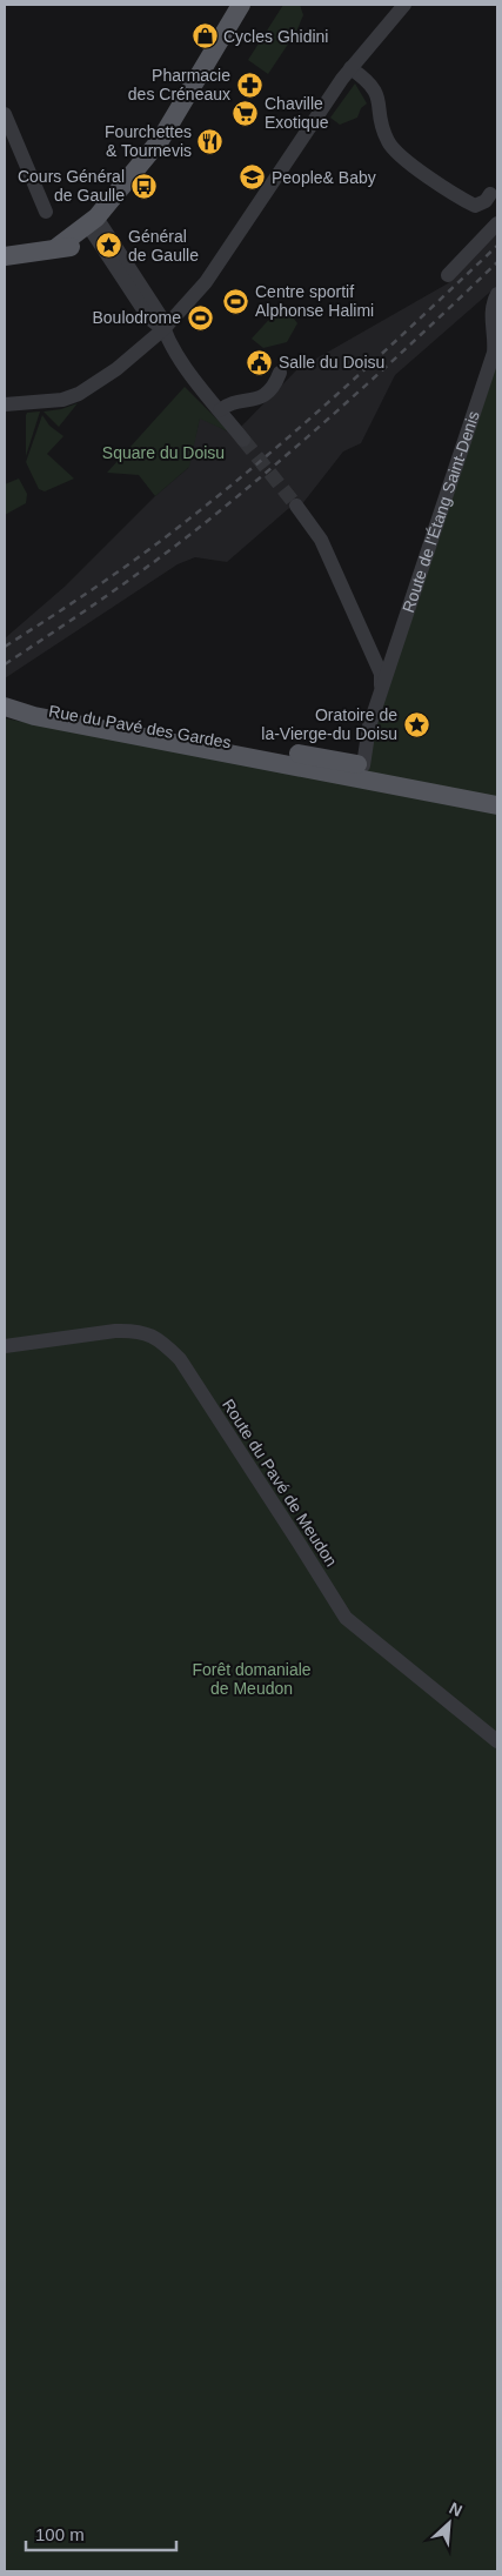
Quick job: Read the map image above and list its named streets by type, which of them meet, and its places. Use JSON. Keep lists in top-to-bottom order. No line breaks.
{"streets":{"main road":["Rue du Pavé des Gardes"],"street":["Route de l'Étang Saint-Denis","Route du Pavé de Meudon"]},"crossings":[["Route de l'Étang Saint-Denis","Rue du Pavé des Gardes"]],"parks":["Square du Doisu","Forêt domaniale de Meudon"],"places":{"shop":["Cycles Ghidini"],"pharmacy":["Pharmacie des Créneaux"],"supermarket":["Chaville Exotique"],"restaurant":["Fourchettes & Tournevis"],"school or university":["People& Baby"],"bus stop":["Cours Général de Gaulle"],"place":["Général de Gaulle","Oratoire de la-Vierge-du Doisu"],"sports":["Centre sportif Alphonse Halimi","Boulodrome"],"public building":["Salle du Doisu"]},"scale_bar":"100 m","north":"top right"}
